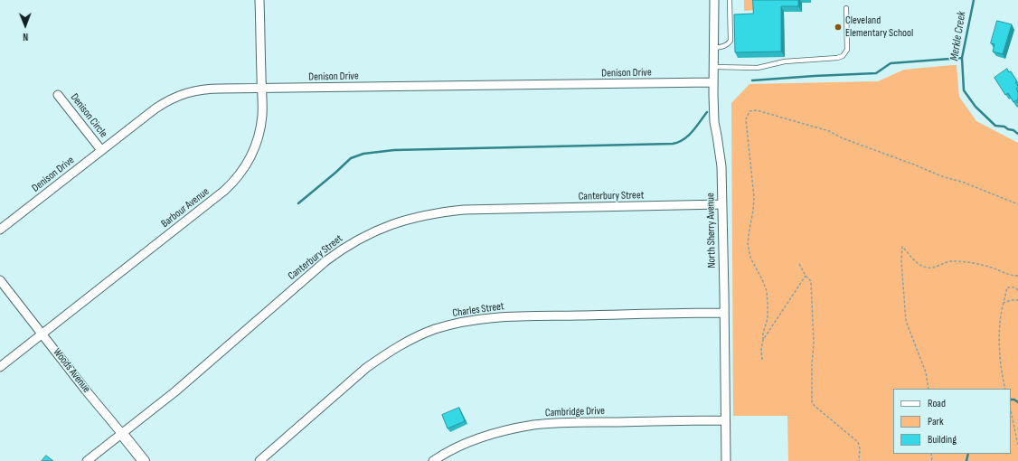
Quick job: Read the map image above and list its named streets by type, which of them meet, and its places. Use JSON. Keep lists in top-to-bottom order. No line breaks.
{"streets":{"street":["Denison Drive","Denison Circle","Canterbury Street","Barbour Avenue","North Sherry Avenue","Charles Street","Woods Avenue","Cambridge Drive"]},"crossings":[["Denison Drive","Denison Circle"],["Denison Drive","Barbour Avenue"],["Denison Drive","North Sherry Avenue"],["Canterbury Street","North Sherry Avenue"],["Canterbury Street","Woods Avenue"],["Barbour Avenue","Woods Avenue"],["North Sherry Avenue","Charles Street"],["North Sherry Avenue","Cambridge Drive"]],"water":["Merkle Creek"],"places":["Cleveland Elementary School"],"legend":["Road","Park","Building"],"north":"bottom"}
